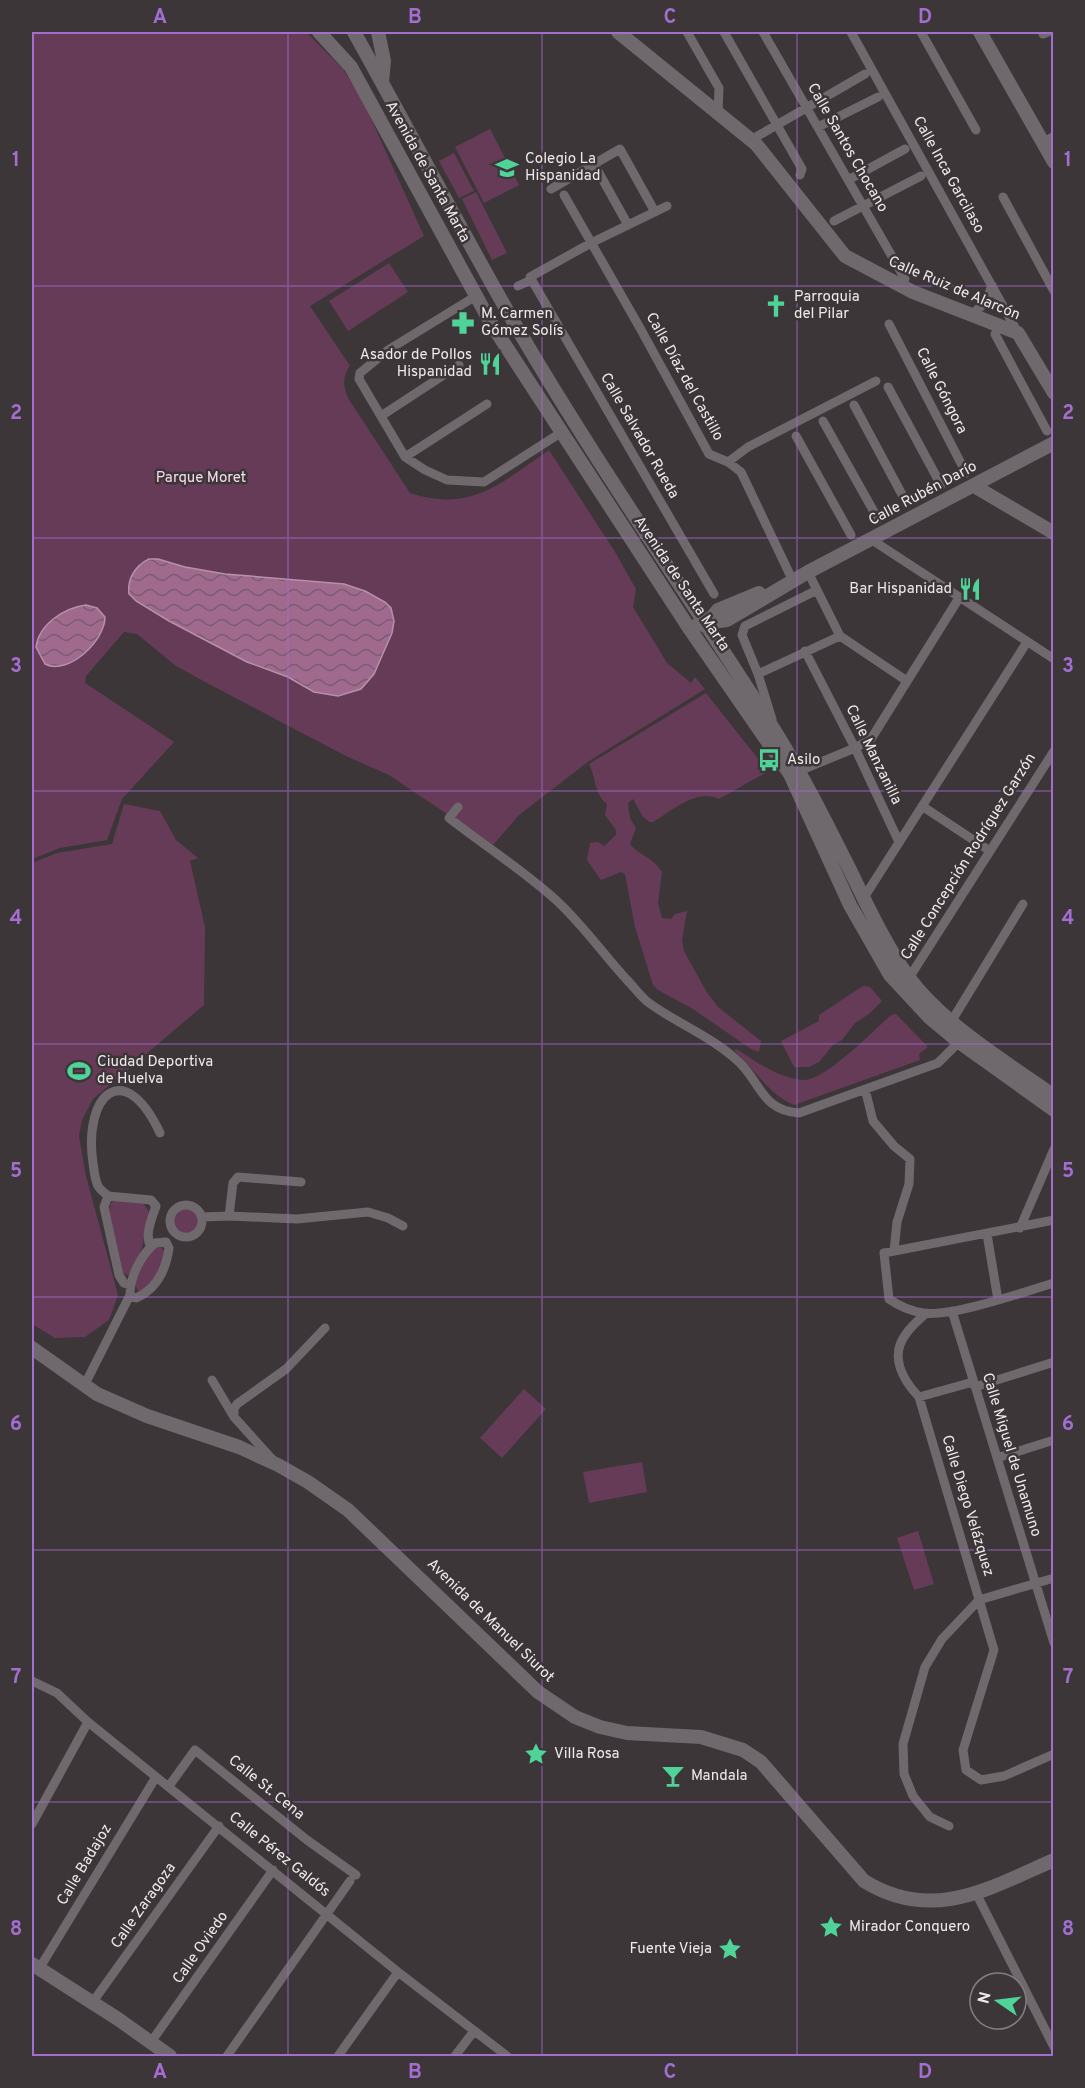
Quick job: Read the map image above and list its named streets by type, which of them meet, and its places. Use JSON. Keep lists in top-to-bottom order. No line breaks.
{"streets":{"main road":["Avenida de Santa Marta","Calle Ruiz de Alarcón","Calle Rubén Darío","Avenida de Manuel Siurot"],"street":["Calle Santos Chocano","Calle Inca Garcilaso","Calle Díaz del Castillo","Calle Góngora","Calle Salvador Rueda","Calle Manzanilla","Calle Concepción Rodríguez Garzón","Calle Miguel de Unamuno","Calle Diego Velázquez","Calle St. Cena","Calle Pérez Galdós","Calle Badajoz","Calle Zaragoza","Calle Oviedo"]},"crossings":[["Avenida de Santa Marta","Calle Rubén Darío"],["Avenida de Santa Marta","Calle Concepción Rodríguez Garzón"],["Calle Inca Garcilaso","Calle Ruiz de Alarcón"],["Calle Díaz del Castillo","Calle Rubén Darío"],["Calle St. Cena","Calle Pérez Galdós"],["Calle Pérez Galdós","Calle Badajoz"],["Calle Pérez Galdós","Calle Zaragoza"],["Calle Pérez Galdós","Calle Oviedo"]],"parks":["Parque Moret"],"places":{"school or university":["Colegio La Hispanidad"],"church":["Parroquia del Pilar"],"pharmacy":["M. Carmen Gómez Solís"],"restaurant":["Asador de Pollos Hispanidad","Bar Hispanidad"],"bus stop":["Asilo"],"sports":["Ciudad Deportiva de Huelva"],"place":["Villa Rosa","Mirador Conquero","Fuente Vieja"],"bar":["Mandala"]},"north":"left","grid":{"columns":["A","B","C","D"],"rows":["1","2","3","4","5","6","7","8"]}}
